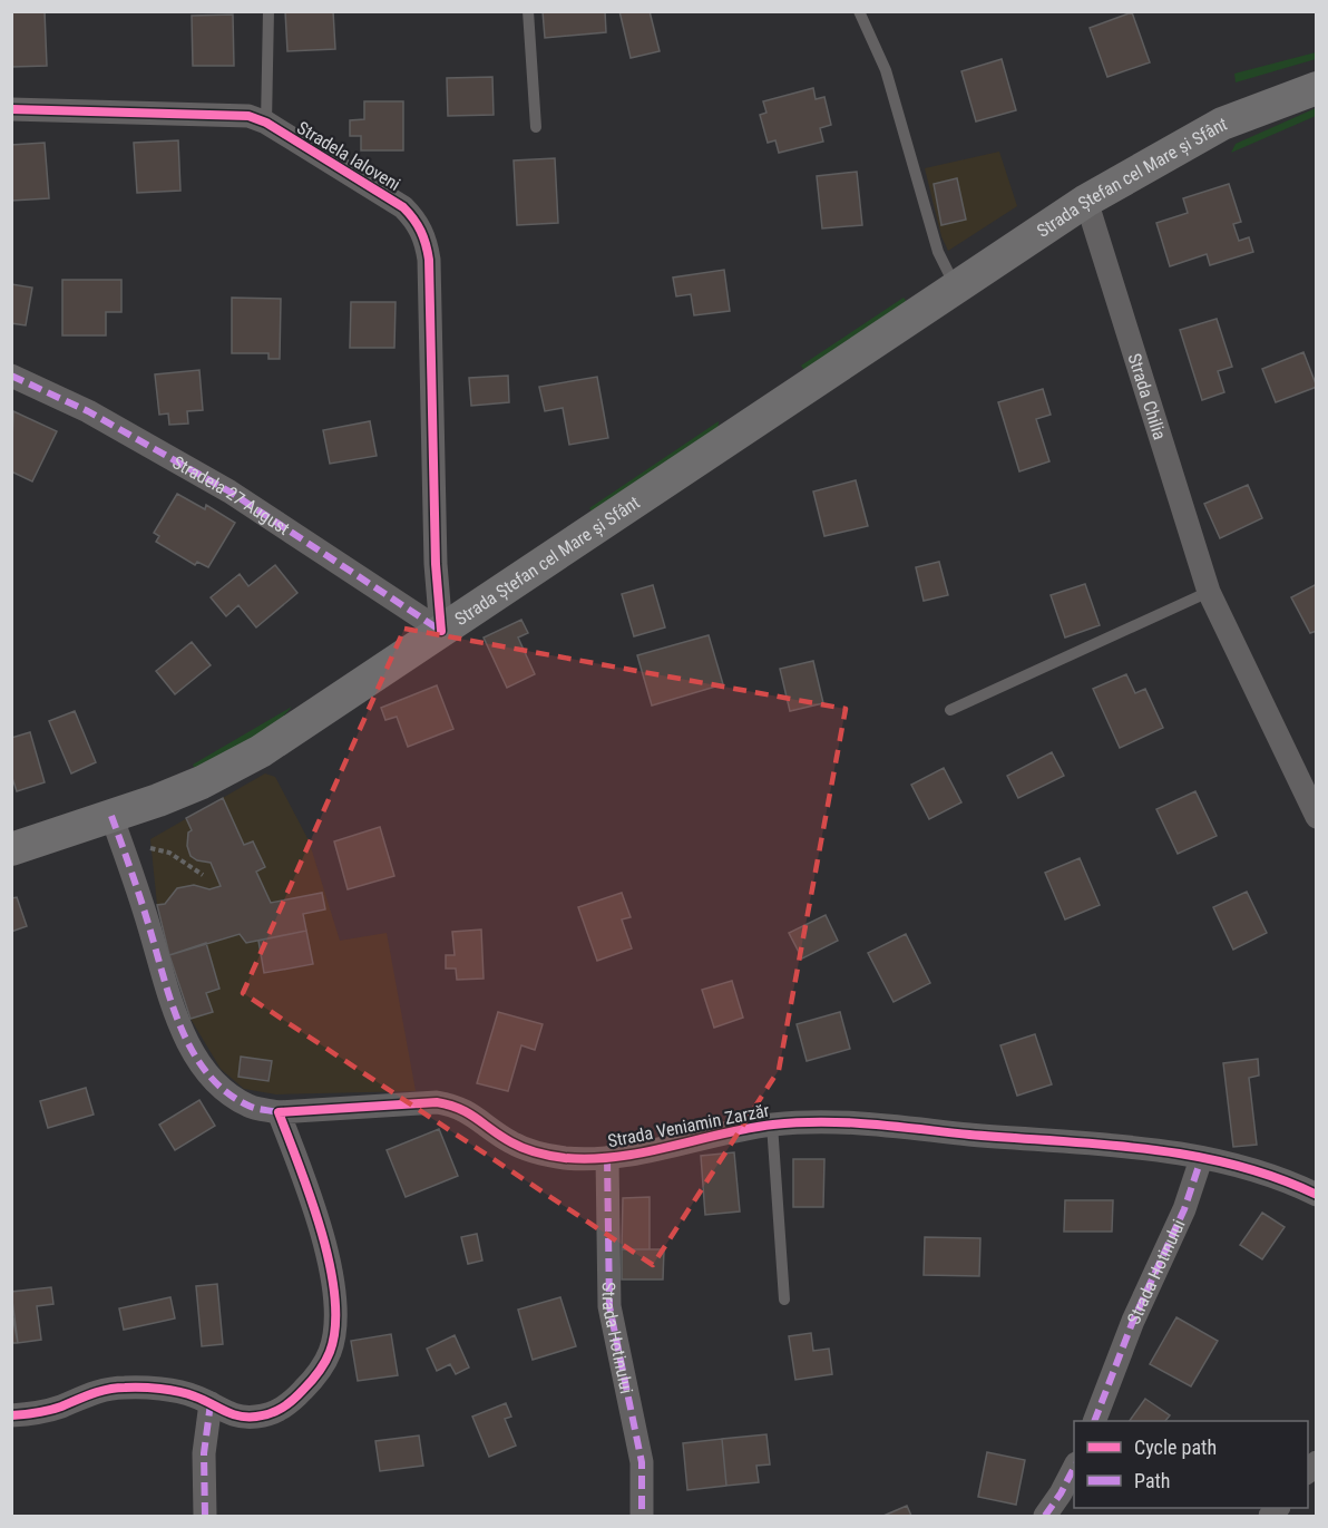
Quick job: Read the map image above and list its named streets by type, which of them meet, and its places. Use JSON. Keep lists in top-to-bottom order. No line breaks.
{"streets":{"main road":["Strada Ștefan cel Mare și Sfânt"],"street":["Stradela Ialoveni","Strada Chilia","Stradela 27 August","Strada Veniamin Zarzăr","Strada Hotinului"]},"crossings":[["Stradela Ialoveni","Strada Ștefan cel Mare și Sfânt"],["Stradela Ialoveni","Stradela 27 August"],["Strada Ștefan cel Mare și Sfânt","Strada Chilia"],["Strada Ștefan cel Mare și Sfânt","Stradela 27 August"],["Strada Ștefan cel Mare și Sfânt","Strada Veniamin Zarzăr"],["Strada Veniamin Zarzăr","Strada Hotinului"]],"legend":["Cycle path","Path"]}
